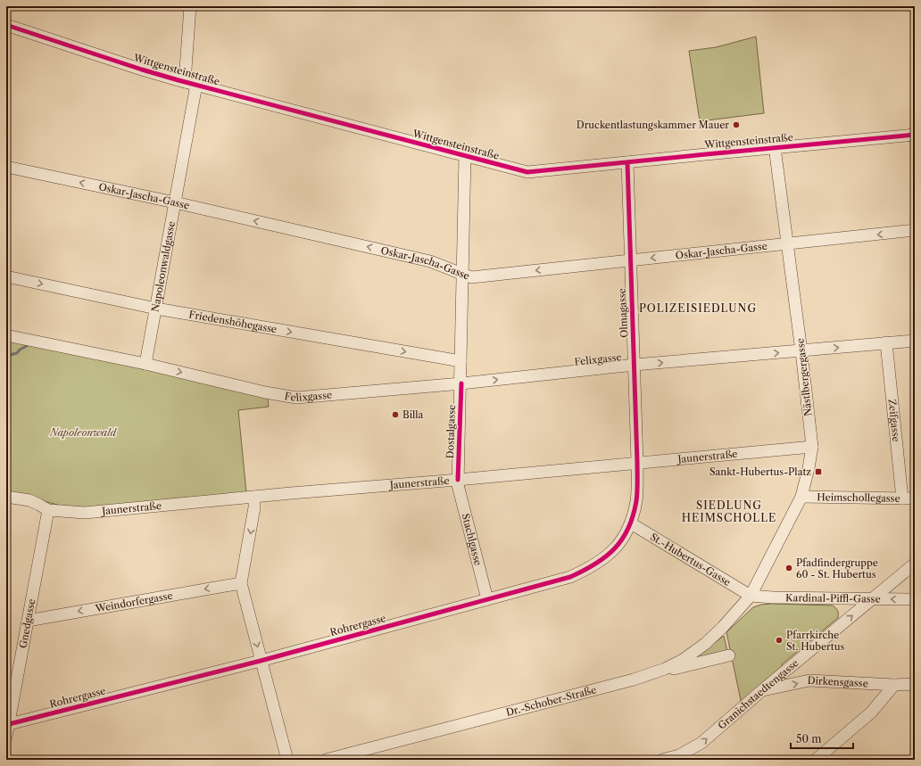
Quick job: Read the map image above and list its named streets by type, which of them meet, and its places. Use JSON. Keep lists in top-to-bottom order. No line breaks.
{"streets":{"street":["Wittgensteinstraße","Oskar-Jascha-Gasse","Napoleonwaldgasse","Olmagasse","Friedenshöhegasse","Felixgasse","Nästlbergergasse","Zeifgasse","Dostalgasse","Jaunerstraße","Heimschollegasse","Stachlgasse","St.-Hubertus-Gasse","Kardinal-Piffl-Gasse","Weindorfergasse","Gnedgasse","Rohrergasse","Dirkensgasse","Granichstaedtengasse","Dr.-Schober-Straße"]},"crossings":[["Wittgensteinstraße","Napoleonwaldgasse"],["Wittgensteinstraße","Olmagasse"],["Wittgensteinstraße","Nästlbergergasse"],["Wittgensteinstraße","Dostalgasse"],["Oskar-Jascha-Gasse","Napoleonwaldgasse"],["Oskar-Jascha-Gasse","Olmagasse"],["Oskar-Jascha-Gasse","Nästlbergergasse"],["Oskar-Jascha-Gasse","Dostalgasse"],["Napoleonwaldgasse","Friedenshöhegasse"],["Napoleonwaldgasse","Felixgasse"],["Olmagasse","Felixgasse"],["Olmagasse","Jaunerstraße"],["Olmagasse","Rohrergasse"],["Friedenshöhegasse","Dostalgasse"],["Felixgasse","Nästlbergergasse"],["Felixgasse","Zeifgasse"],["Felixgasse","Dostalgasse"],["Nästlbergergasse","Jaunerstraße"],["Nästlbergergasse","Heimschollegasse"],["Nästlbergergasse","St.-Hubertus-Gasse"],["Nästlbergergasse","Kardinal-Piffl-Gasse"],["Nästlbergergasse","Dr.-Schober-Straße"],["Zeifgasse","Heimschollegasse"],["Dostalgasse","Jaunerstraße"],["Dostalgasse","Stachlgasse"],["Jaunerstraße","Stachlgasse"],["Jaunerstraße","Gnedgasse"],["Jaunerstraße","Rohrergasse"],["Stachlgasse","Rohrergasse"],["St.-Hubertus-Gasse","Kardinal-Piffl-Gasse"],["St.-Hubertus-Gasse","Rohrergasse"],["St.-Hubertus-Gasse","Dr.-Schober-Straße"],["Kardinal-Piffl-Gasse","Granichstaedtengasse"],["Kardinal-Piffl-Gasse","Dr.-Schober-Straße"],["Weindorfergasse","Gnedgasse"],["Gnedgasse","Rohrergasse"],["Dirkensgasse","Granichstaedtengasse"]],"one_way":["Oskar-Jascha-Gasse","Friedenshöhegasse","Felixgasse","Weindorfergasse","Dirkensgasse"],"districts":["POLIZEISIEDLUNG","SIEDLUNG HEIMSCHOLLE"],"parks":["Napoleonwald"],"places":{"other":["Druckentlastungskammer Mauer","Billa","Pfadfindergruppe 60 - St. Hubertus","Pfarrkirche St. Hubertus"],"transit":["Sankt-Hubertus-Platz"]},"scale_bar":"50 m"}
